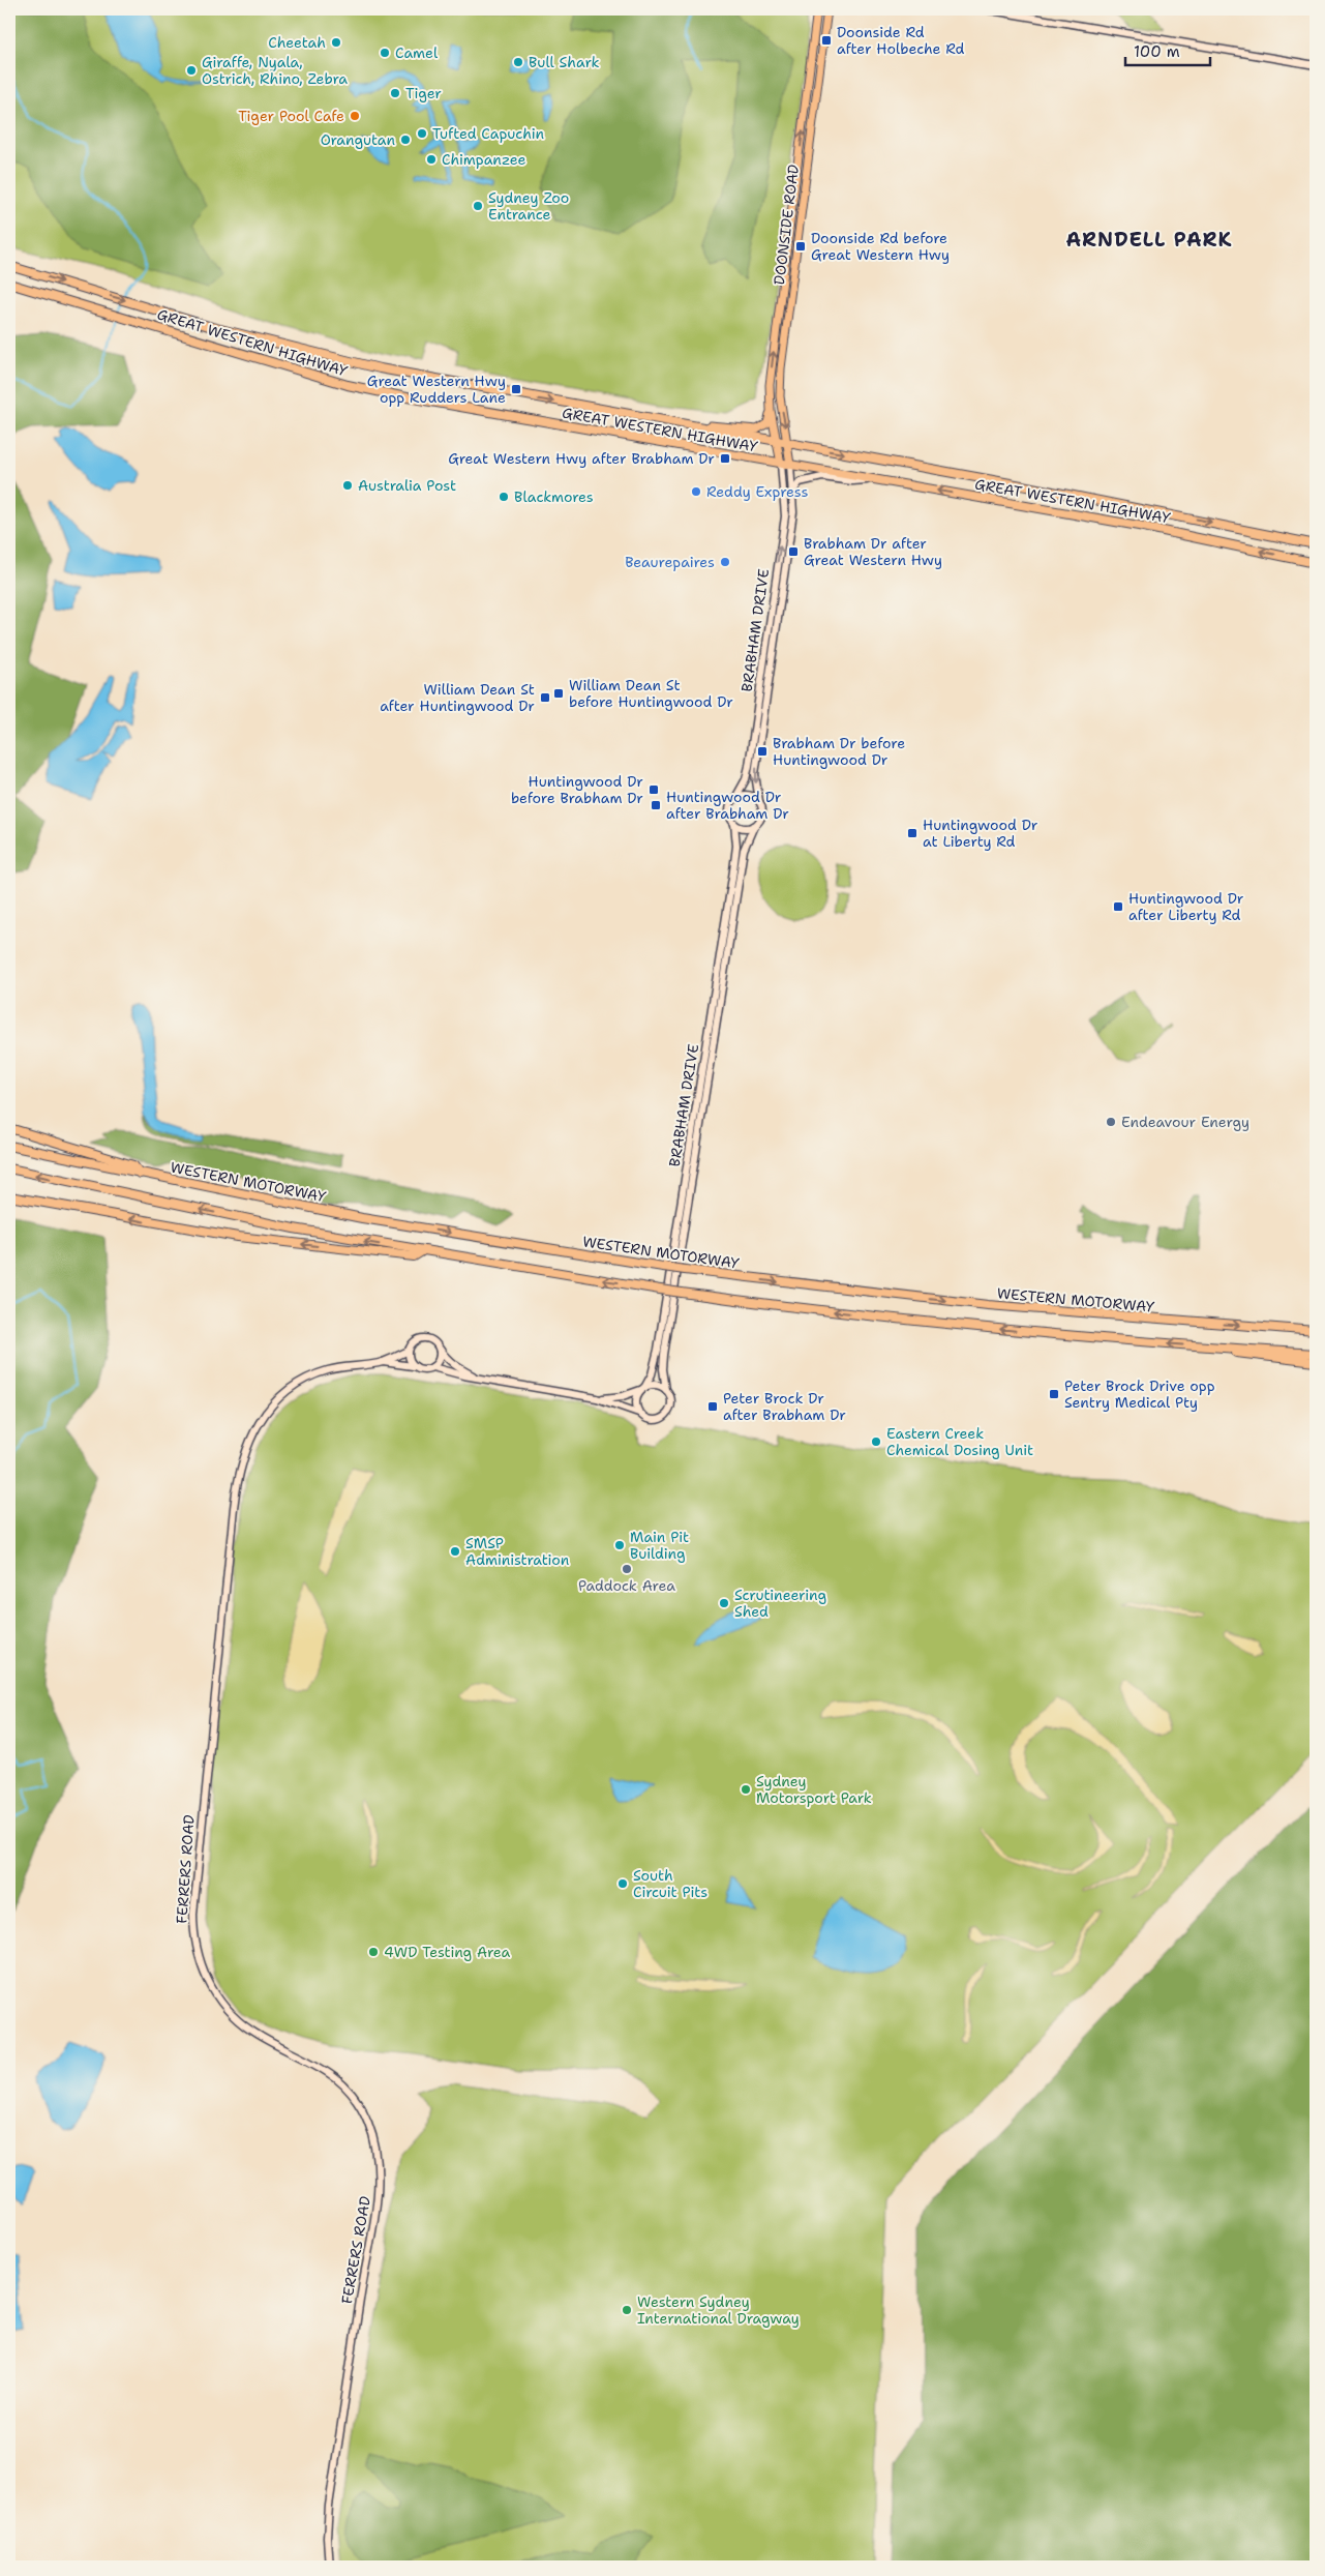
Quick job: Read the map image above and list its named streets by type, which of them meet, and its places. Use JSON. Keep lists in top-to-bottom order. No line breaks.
{"streets":{"highway":["GREAT WESTERN HIGHWAY","WESTERN MOTORWAY"],"main road":["DOONSIDE ROAD"],"street":["BRABHAM DRIVE","FERRERS ROAD"]},"crossings":[["DOONSIDE ROAD","GREAT WESTERN HIGHWAY"],["DOONSIDE ROAD","BRABHAM DRIVE"],["GREAT WESTERN HIGHWAY","BRABHAM DRIVE"]],"districts":["ARNDELL PARK"],"places":{"transit":["Doonside Rd after Holbeche Rd","Doonside Rd before Great Western Hwy","Great Western Hwy opp Rudders Lane","Great Western Hwy after Brabham Dr","Brabham Dr after Great Western Hwy","William Dean St before Huntingwood Dr","William Dean St after Huntingwood Dr","Brabham Dr before Huntingwood Dr","Huntingwood Dr before Brabham Dr","Huntingwood Dr after Brabham Dr","Huntingwood Dr at Liberty Rd","Huntingwood Dr after Liberty Rd","Peter Brock Drive opp Sentry Medical Pty","Peter Brock Dr after Brabham Dr"],"other":["Cheetah","Camel","Bull Shark","Giraffe, Nyala, Ostrich, Rhino, Zebra","Tiger","Tiger Pool Cafe","Tufted Capuchin","Orangutan","Chimpanzee","Sydney Zoo Entrance","Australia Post","Reddy Express","Blackmores","Beaurepaires","Endeavour Energy","Eastern Creek Chemical Dosing Unit","Main Pit Building","SMSP Administration","Paddock Area","Scrutineering Shed","Sydney Motorsport Park","South Circuit Pits","4WD Testing Area","Western Sydney International Dragway"]},"scale_bar":"100 m"}
